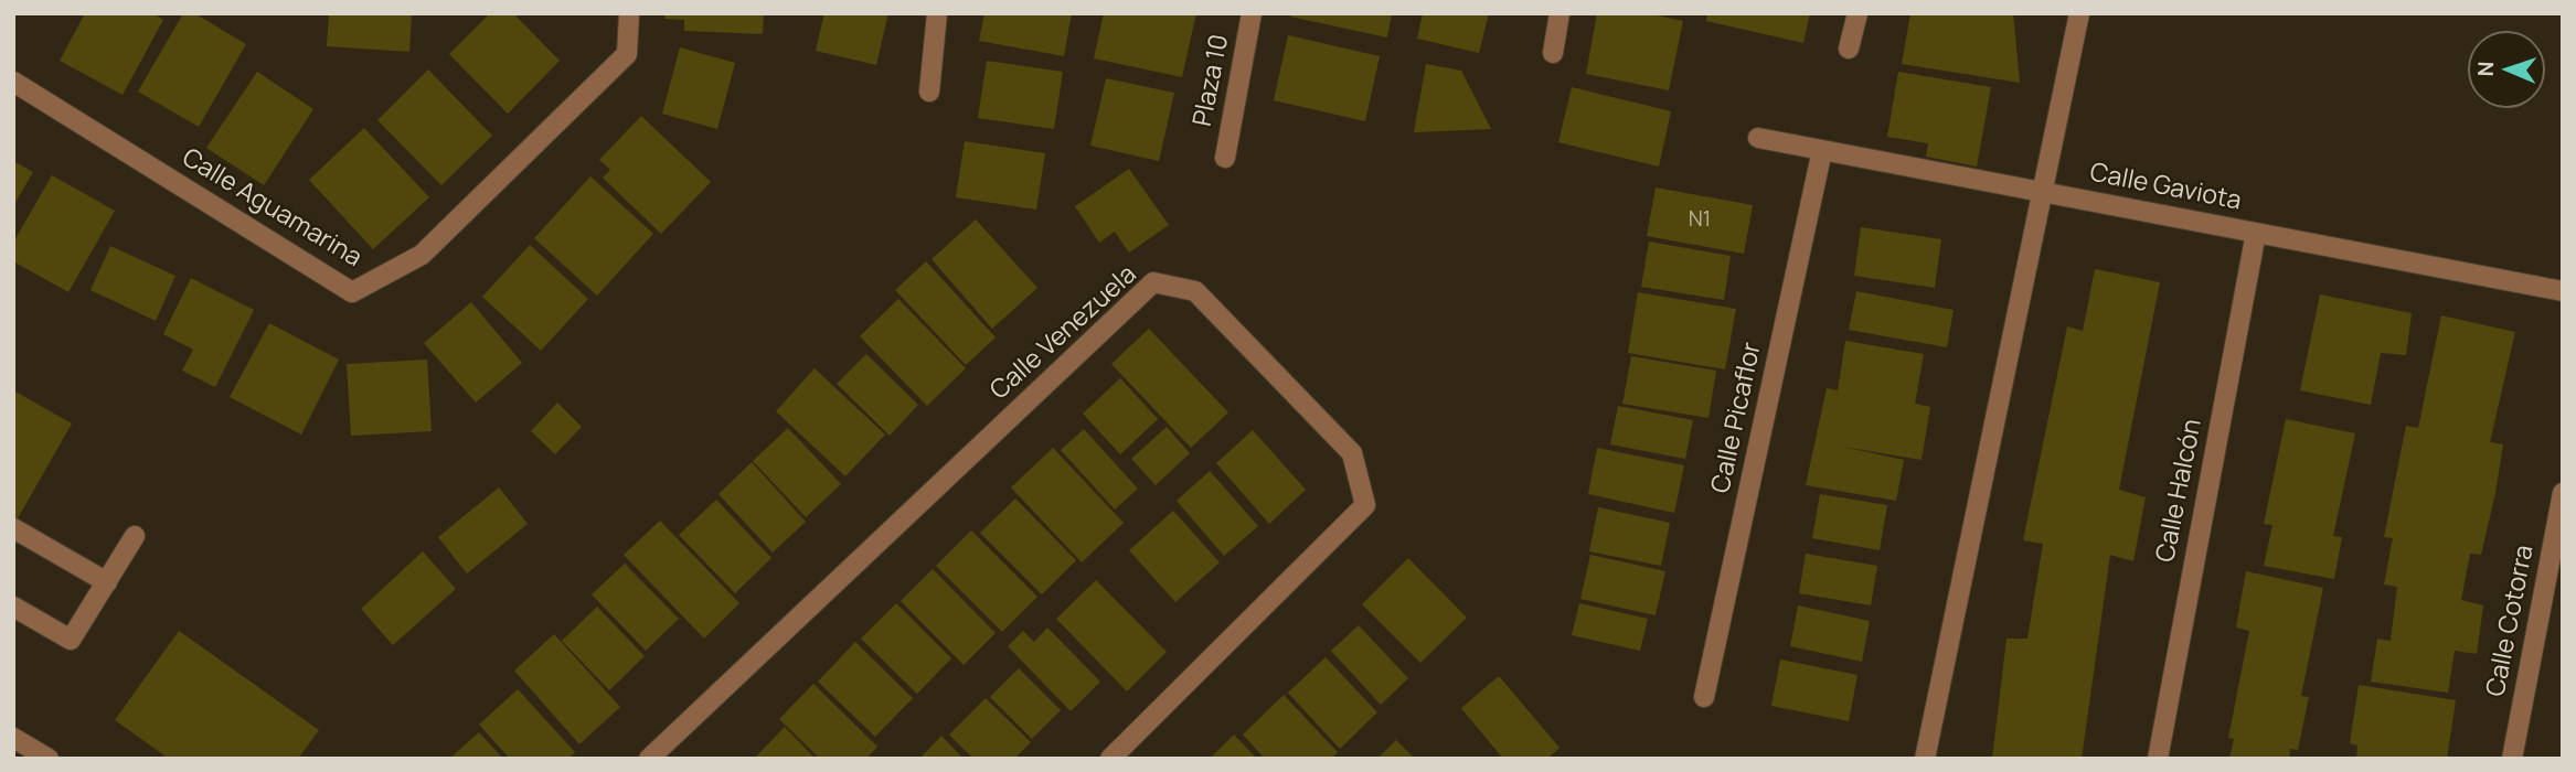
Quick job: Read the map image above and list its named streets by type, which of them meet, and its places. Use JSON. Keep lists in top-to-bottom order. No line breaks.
{"streets":{"street":["Plaza 10","Calle Gaviota","Calle Aguamarina","Calle Venezuela","Calle Picaflor","Calle Halcón","Calle Cotorra"]},"crossings":[["Calle Gaviota","Calle Picaflor"],["Calle Gaviota","Calle Halcón"]],"house_numbers":["N1"],"north":"left"}
